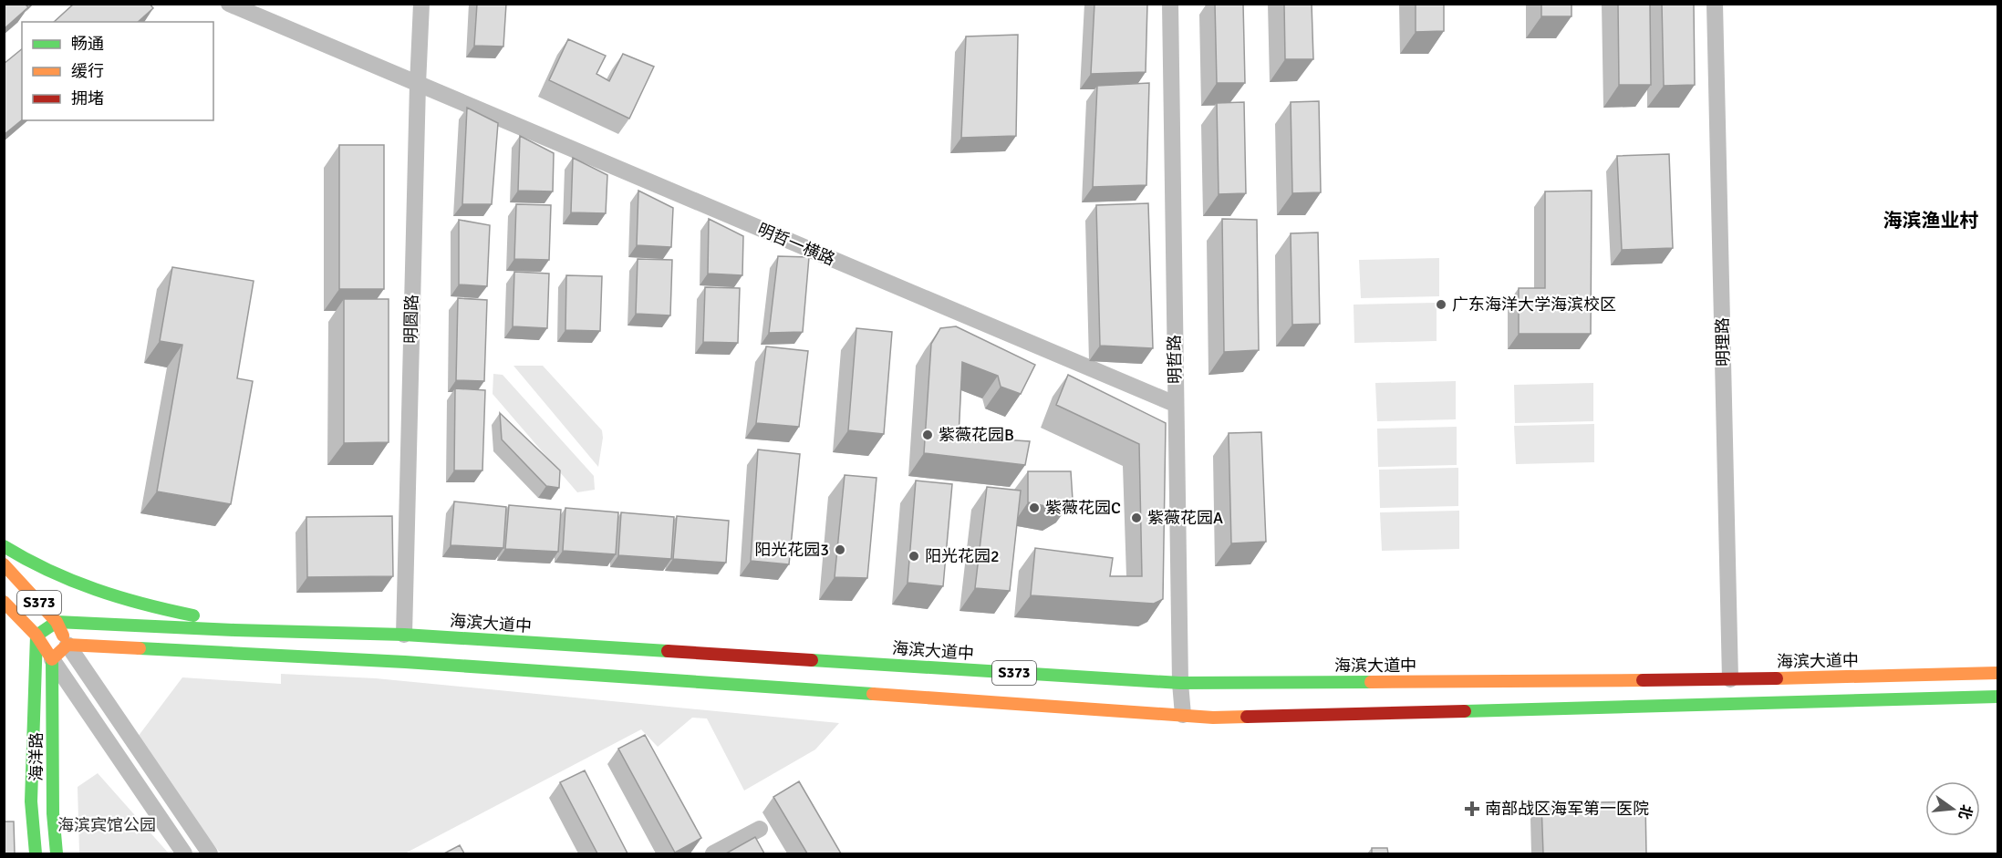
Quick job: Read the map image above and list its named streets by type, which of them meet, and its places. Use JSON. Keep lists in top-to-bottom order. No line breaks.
{"streets":{"main road":["S373","海滨大道中","海洋路"],"street":["明哲一横路","明圆路","明理路","明哲路"]},"crossings":[["明哲一横路","明圆路"],["明哲一横路","明哲路"],["明圆路","海滨大道中"],["明理路","海滨大道中"],["明哲路","S373"],["明哲路","海滨大道中"],["S373","海滨大道中"],["S373","海洋路"]],"districts":["海滨渔业村"],"parks":["海滨宾馆公园"],"places":{"other":["广东海洋大学海滨校区","紫薇花园B","紫薇花园C","紫薇花园A","阳光花园3","阳光花园2"],"health":["南部战区海军第一医院"]},"legend":["畅通","缓行","拥堵"],"north":"right"}
